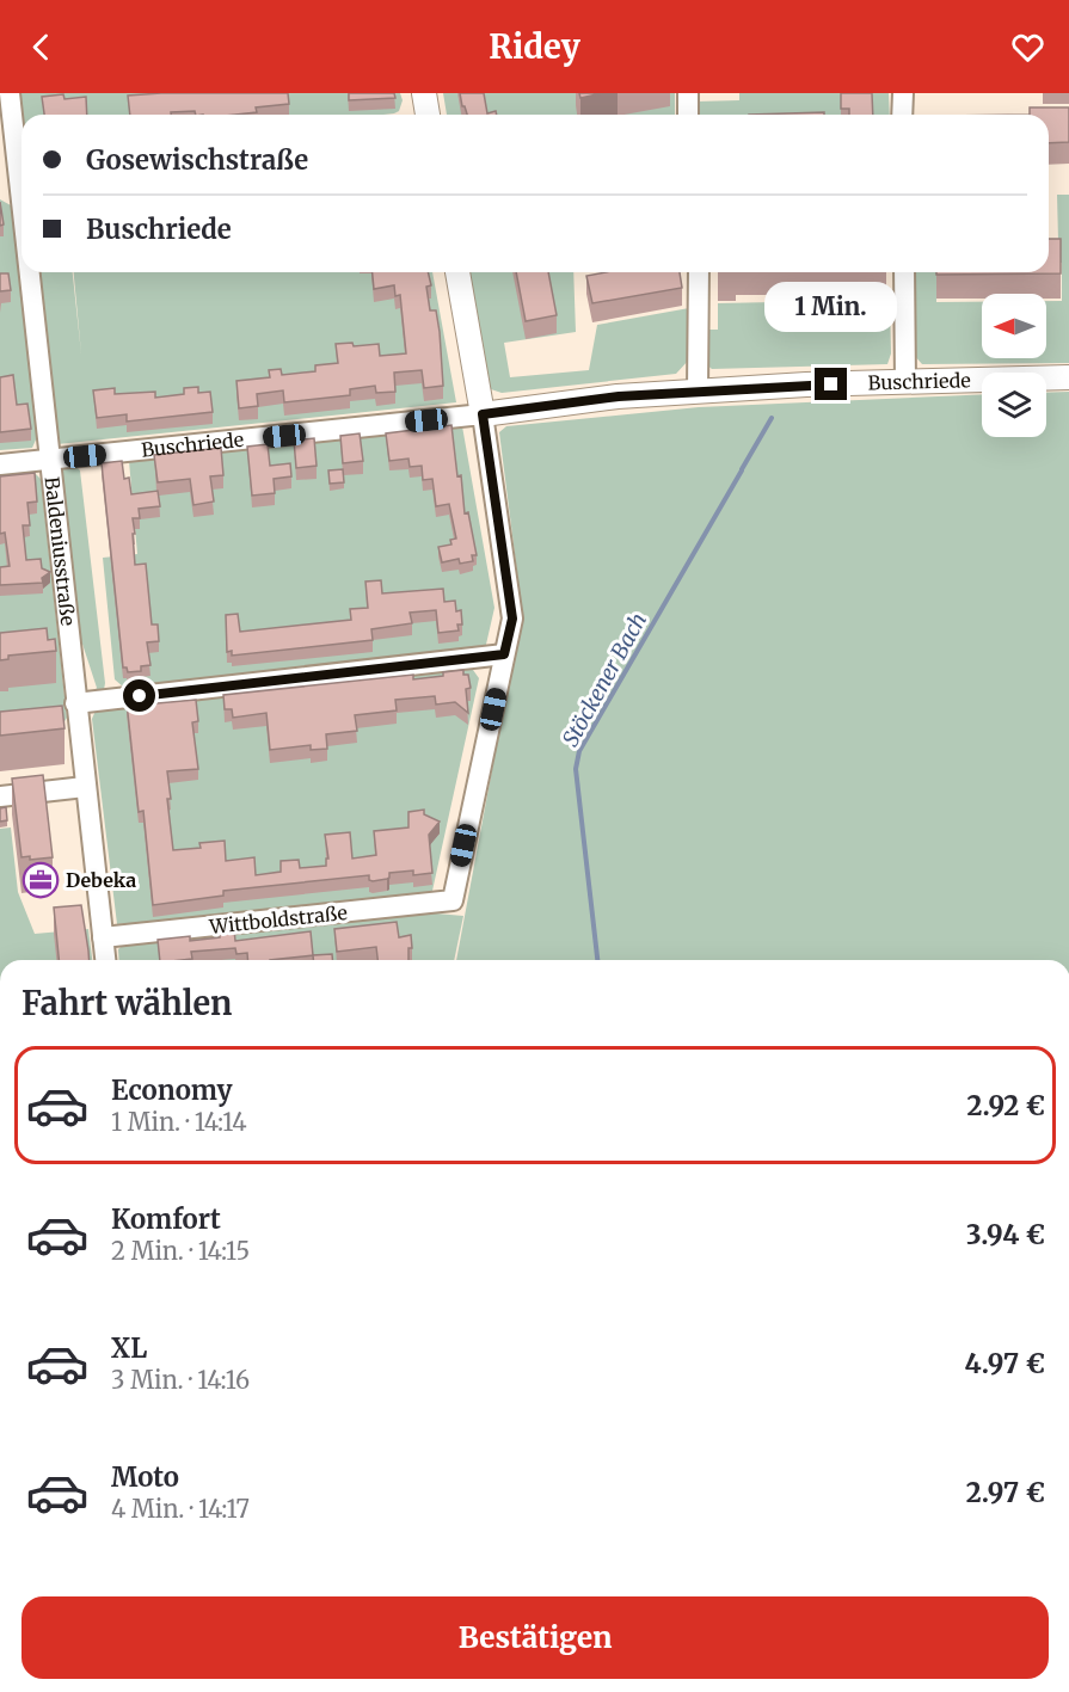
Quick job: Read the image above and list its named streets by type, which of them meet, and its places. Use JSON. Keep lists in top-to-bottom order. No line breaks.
{"streets":{"street":["Buschriede","Baldeniusstraße","Wittboldstraße"]},"crossings":[["Buschriede","Baldeniusstraße"],["Baldeniusstraße","Wittboldstraße"]],"water":["Stöckener Bach"],"places":{"office":["Debeka"]},"north":"left","page":{"header":"Ridey","banner":["Gosewischstraße","Buschriede"],"bubble":"1 Min.","heading":"Fahrt wählen","list":[{"name":"Economy","note":"1 Min. · 14:14","value":"2.92 €"},{"name":"Komfort","note":"2 Min. · 14:15","value":"3.94 €"},{"name":"XL","note":"3 Min. · 14:16","value":"4.97 €"},{"name":"Moto","note":"4 Min. · 14:17","value":"2.97 €"}],"buttons":"Bestätigen"}}
